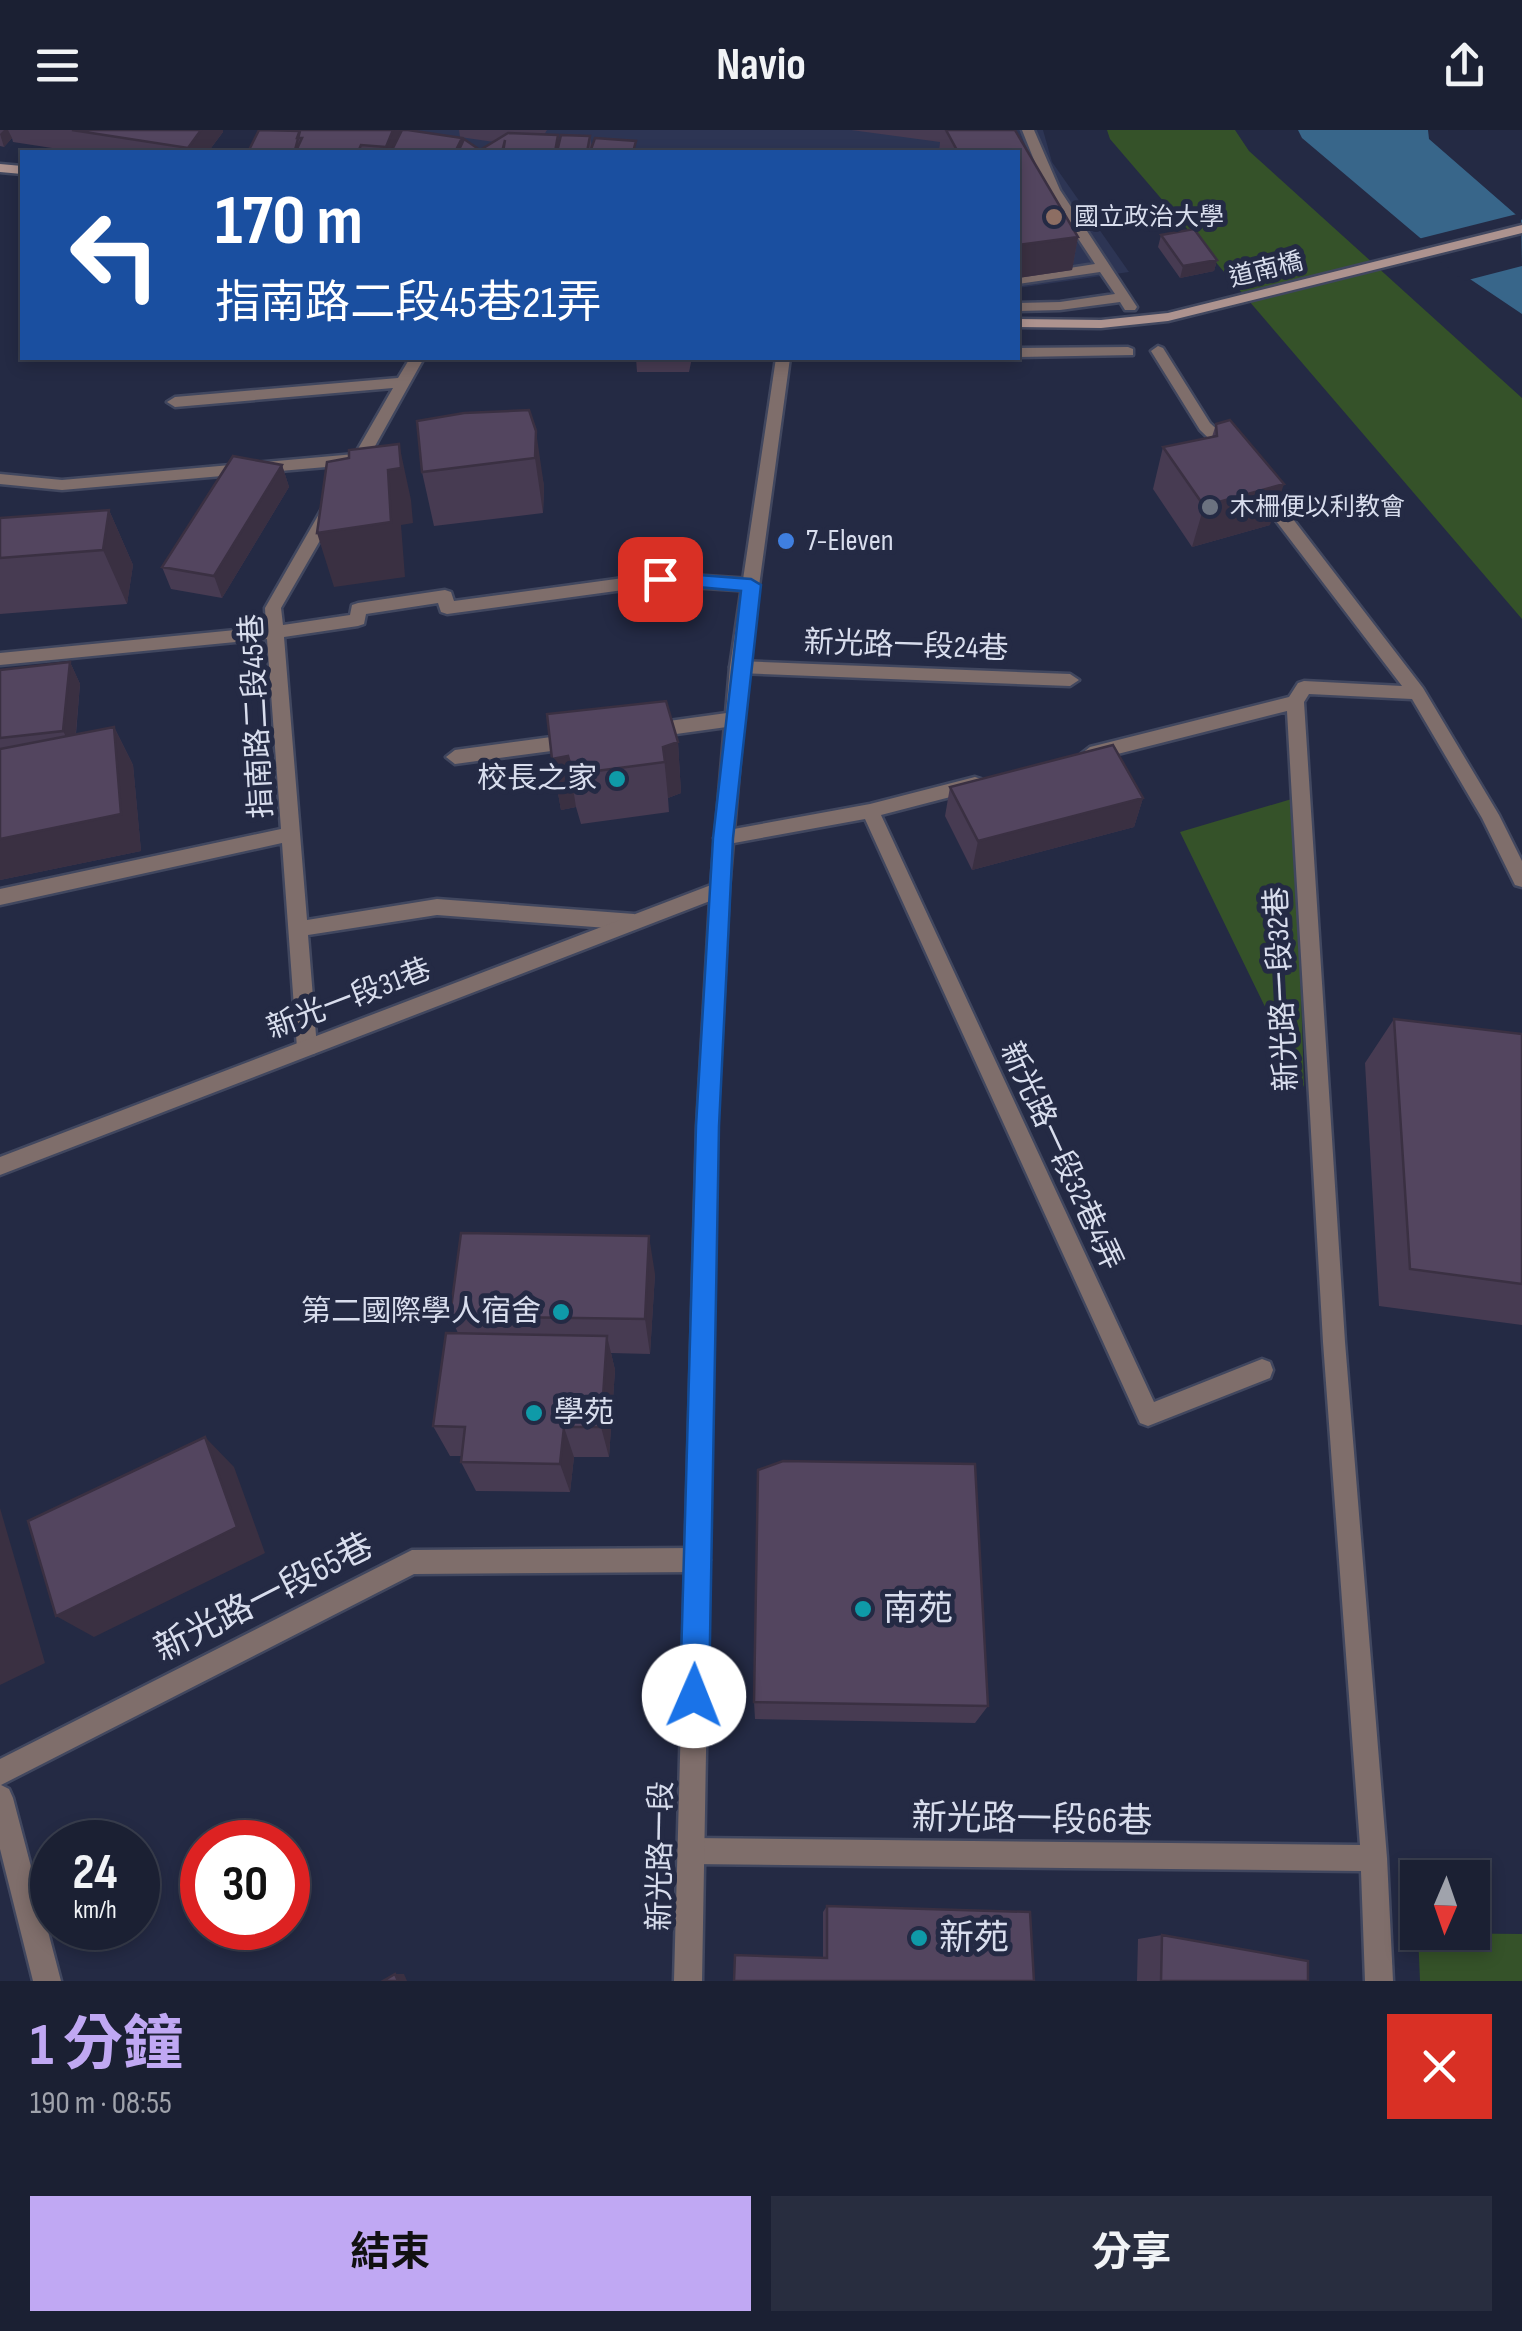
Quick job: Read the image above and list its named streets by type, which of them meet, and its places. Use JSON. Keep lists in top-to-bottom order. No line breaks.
{"streets":{"street":["道南橋","新光路一段24巷","指南路二段45巷","新光路一段32巷","新光一段31巷","新光路一段32巷4弄","新光路一段65巷","新光路一段66巷","新光路一段"]},"crossings":[["新光路一段24巷","新光路一段"],["指南路二段45巷","新光一段31巷"],["新光路一段32巷","新光路一段66巷"],["新光一段31巷","新光路一段"],["新光路一段65巷","新光路一段"],["新光路一段66巷","新光路一段"]],"places":["國立政治大學","木柵便以利教會","7-Eleven","校長之家","第二國際學人宿舍","學苑","南苑","新苑"],"north":"bottom","page":{"header":"Navio","turn":["170 m","指南路二段45巷21弄"],"speed":"24 km/h","limit":"30","heading":["1 分鐘","190 m · 08:55"],"buttons":["結束","分享"]}}
